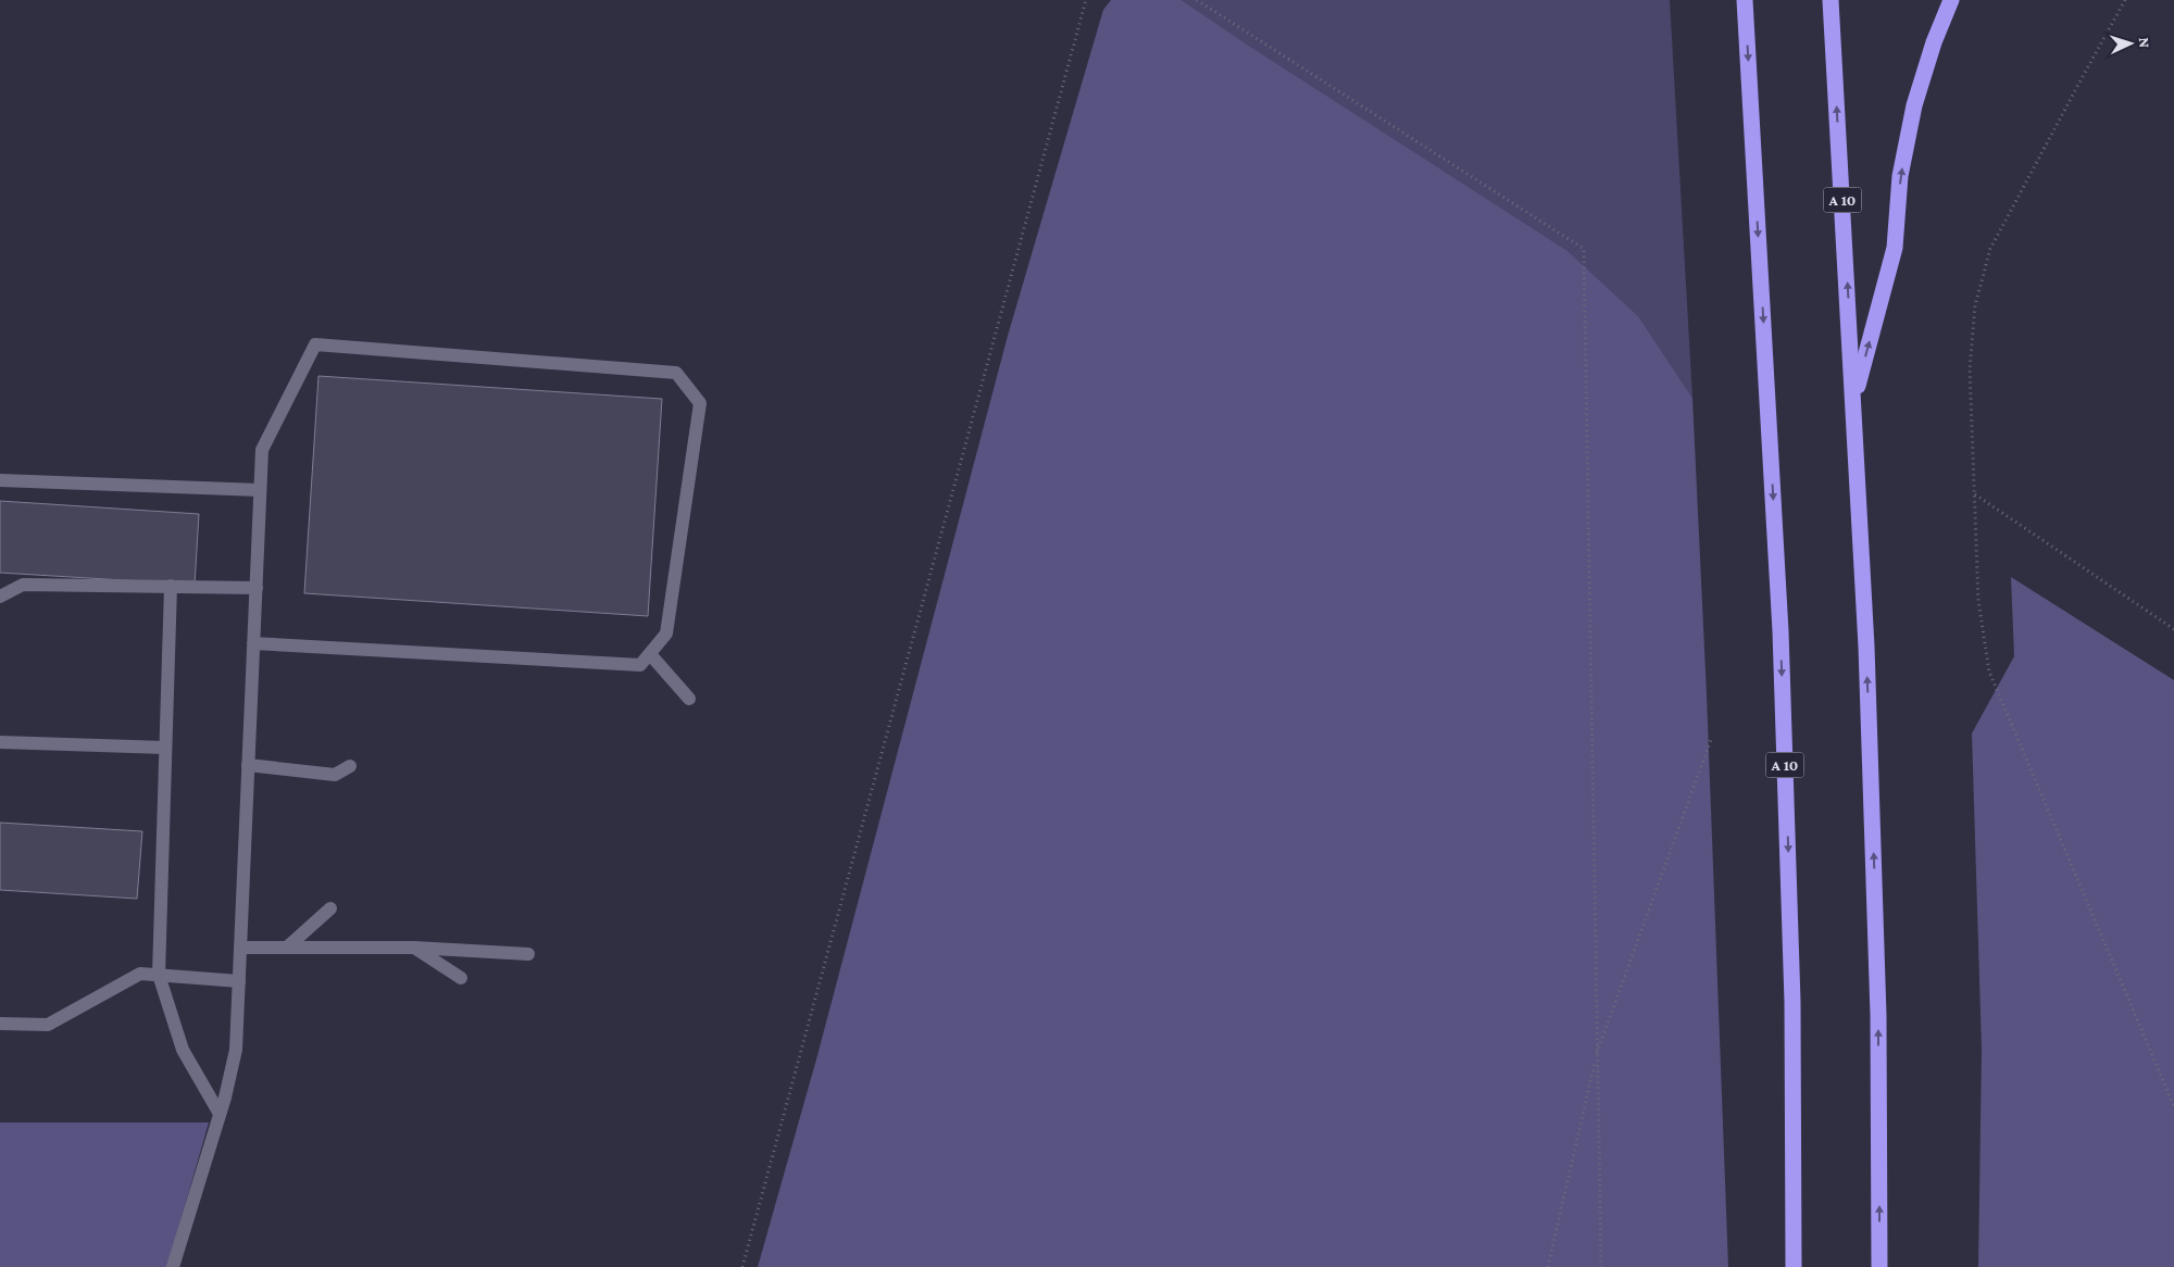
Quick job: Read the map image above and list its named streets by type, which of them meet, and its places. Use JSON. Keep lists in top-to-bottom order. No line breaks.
{"streets":{"highway":["A 10"]},"north":"right"}
